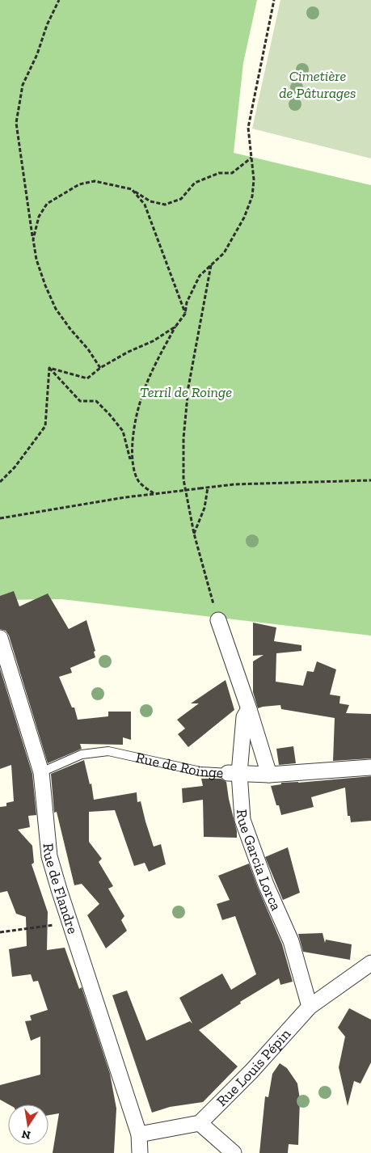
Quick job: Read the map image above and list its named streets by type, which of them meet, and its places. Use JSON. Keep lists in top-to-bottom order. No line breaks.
{"streets":{"street":["Rue de Roinge","Rue Garcia Lorca","Rue de Flandre","Rue Louis Pépin"]},"crossings":[["Rue de Roinge","Rue Garcia Lorca"],["Rue de Roinge","Rue de Flandre"],["Rue Garcia Lorca","Rue Louis Pépin"]],"parks":["Cimetière de Pâturages","Terril de Roinge"],"north":"bottom"}
